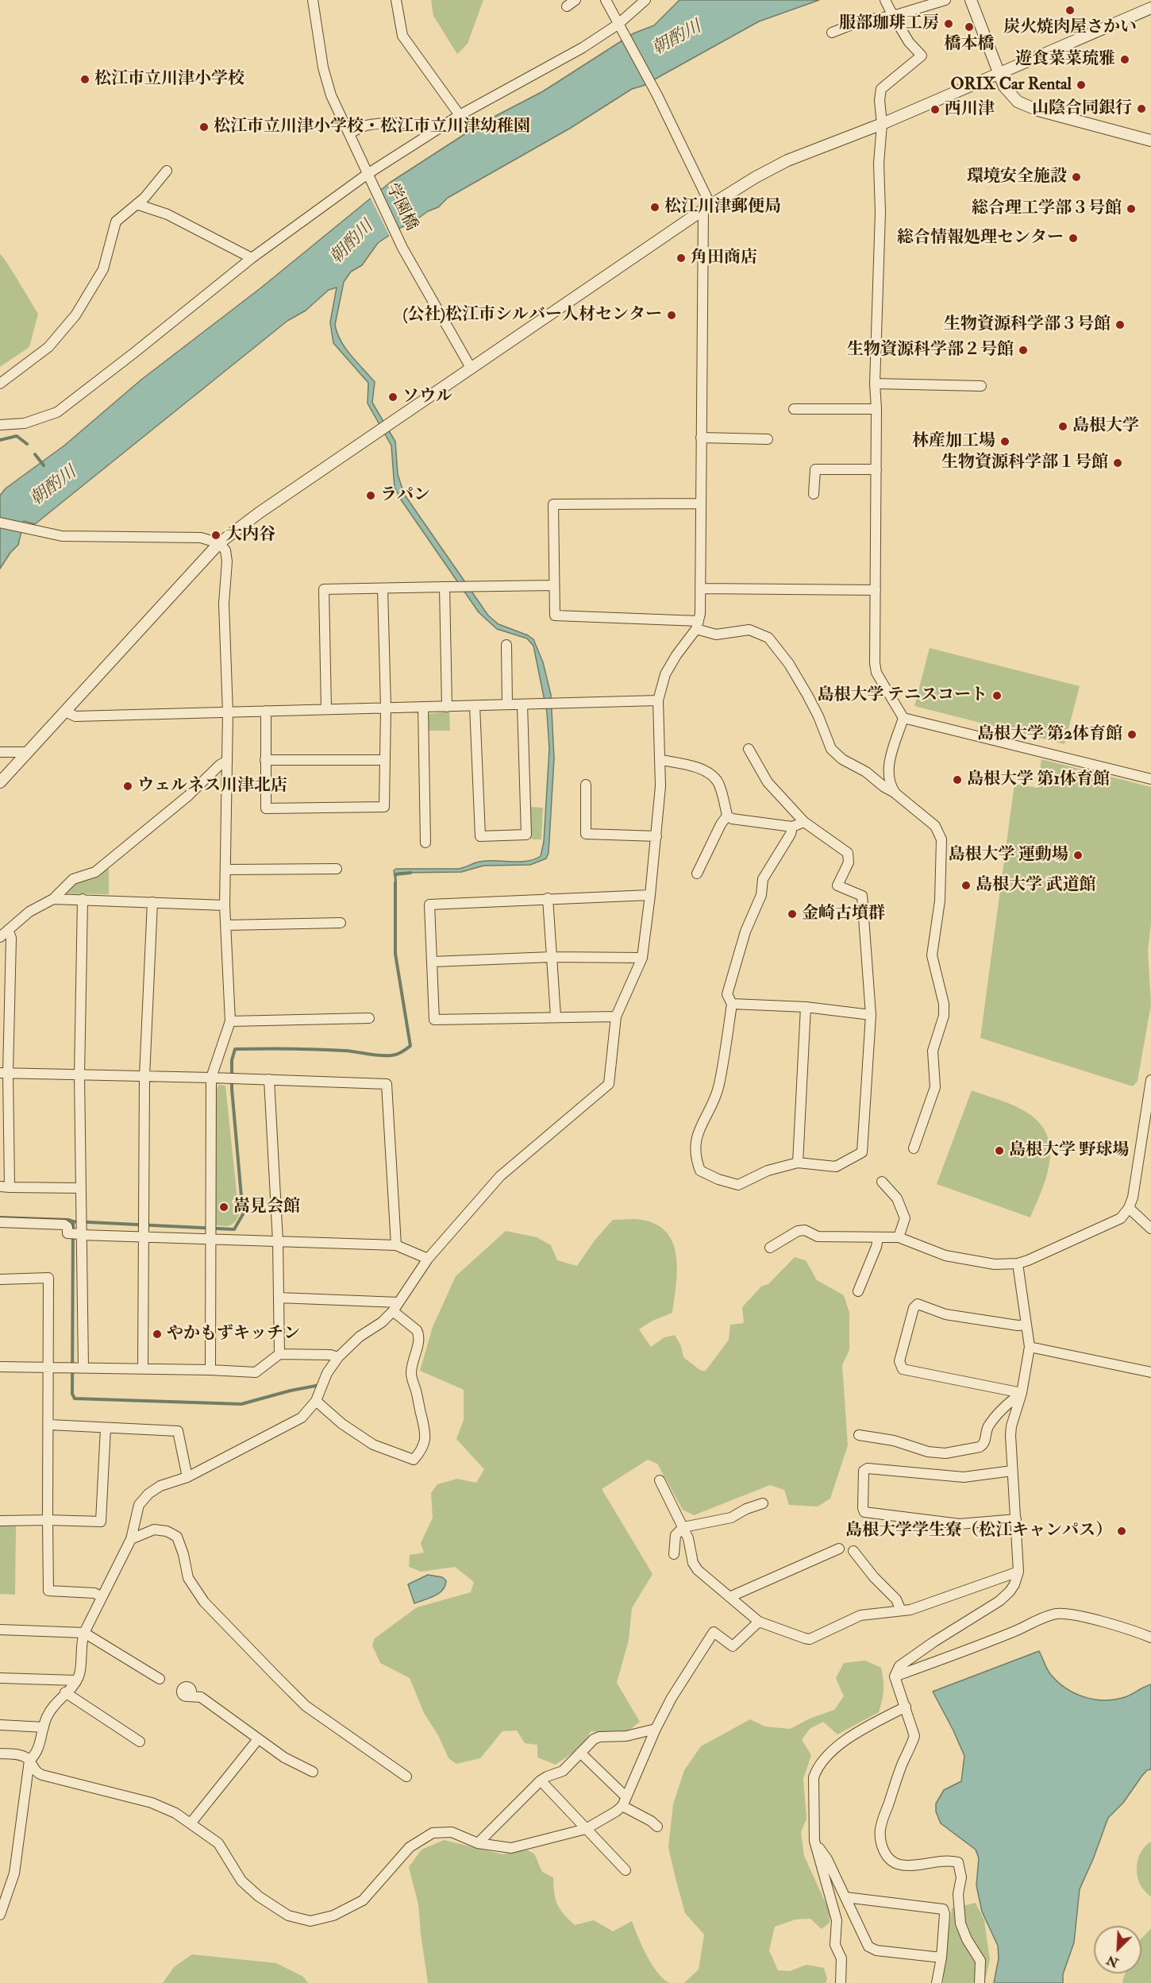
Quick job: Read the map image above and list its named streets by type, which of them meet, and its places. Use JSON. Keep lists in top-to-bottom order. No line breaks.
{"streets":{"street":["学園橋"]},"water":["朝酌川"],"places":["炭火焼肉屋さかい","服部珈琲工房","橋本橋","遊食菜菜琉雅","松江市立川津小学校","ORIX Car Rental","山陰合同銀行","西川津","松江市立川津小学校・松江市立川津幼稚園","環境安全施設","松江川津郵便局","総合理工学部３号館","総合情報処理センター","角田商店","(公社)松江市シルバー人材センター","生物資源科学部３号館","生物資源科学部２号館","ソウル","島根大学","林産加工場","生物資源科学部１号館","ラパン","大内谷","島根大学 テニスコート","島根大学 第2体育館","島根大学 第1体育館","ウェルネス川津北店","島根大学 運動場","島根大学 武道館","金崎古墳群","島根大学 野球場","嵩見会館","やかもずキッチン","島根大学学生寮（松江キャンパス）"],"north":"bottom left"}
